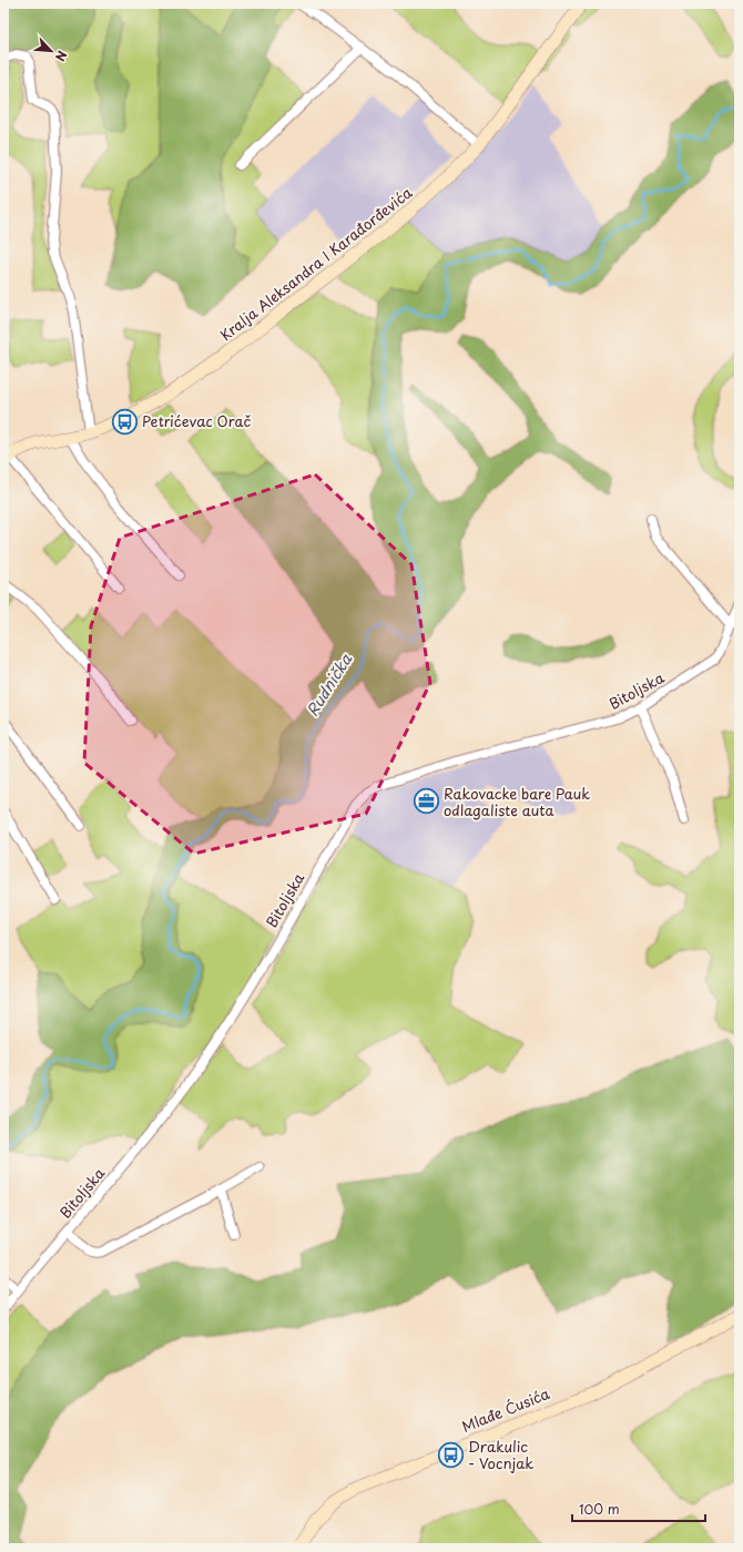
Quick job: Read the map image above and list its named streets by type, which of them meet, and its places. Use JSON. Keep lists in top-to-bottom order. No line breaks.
{"streets":{"street":["Kralja Aleksandra I Karađorđevića","Bitoljska","Mlađe Ćusića"]},"water":["Rudnička"],"places":{"bus stop":["Petrićevac Orač","Drakulic - Vocnjak"],"office":["Rakovacke bare Pauk odlagaliste auta"]},"scale_bar":"100 m","north":"bottom right"}
